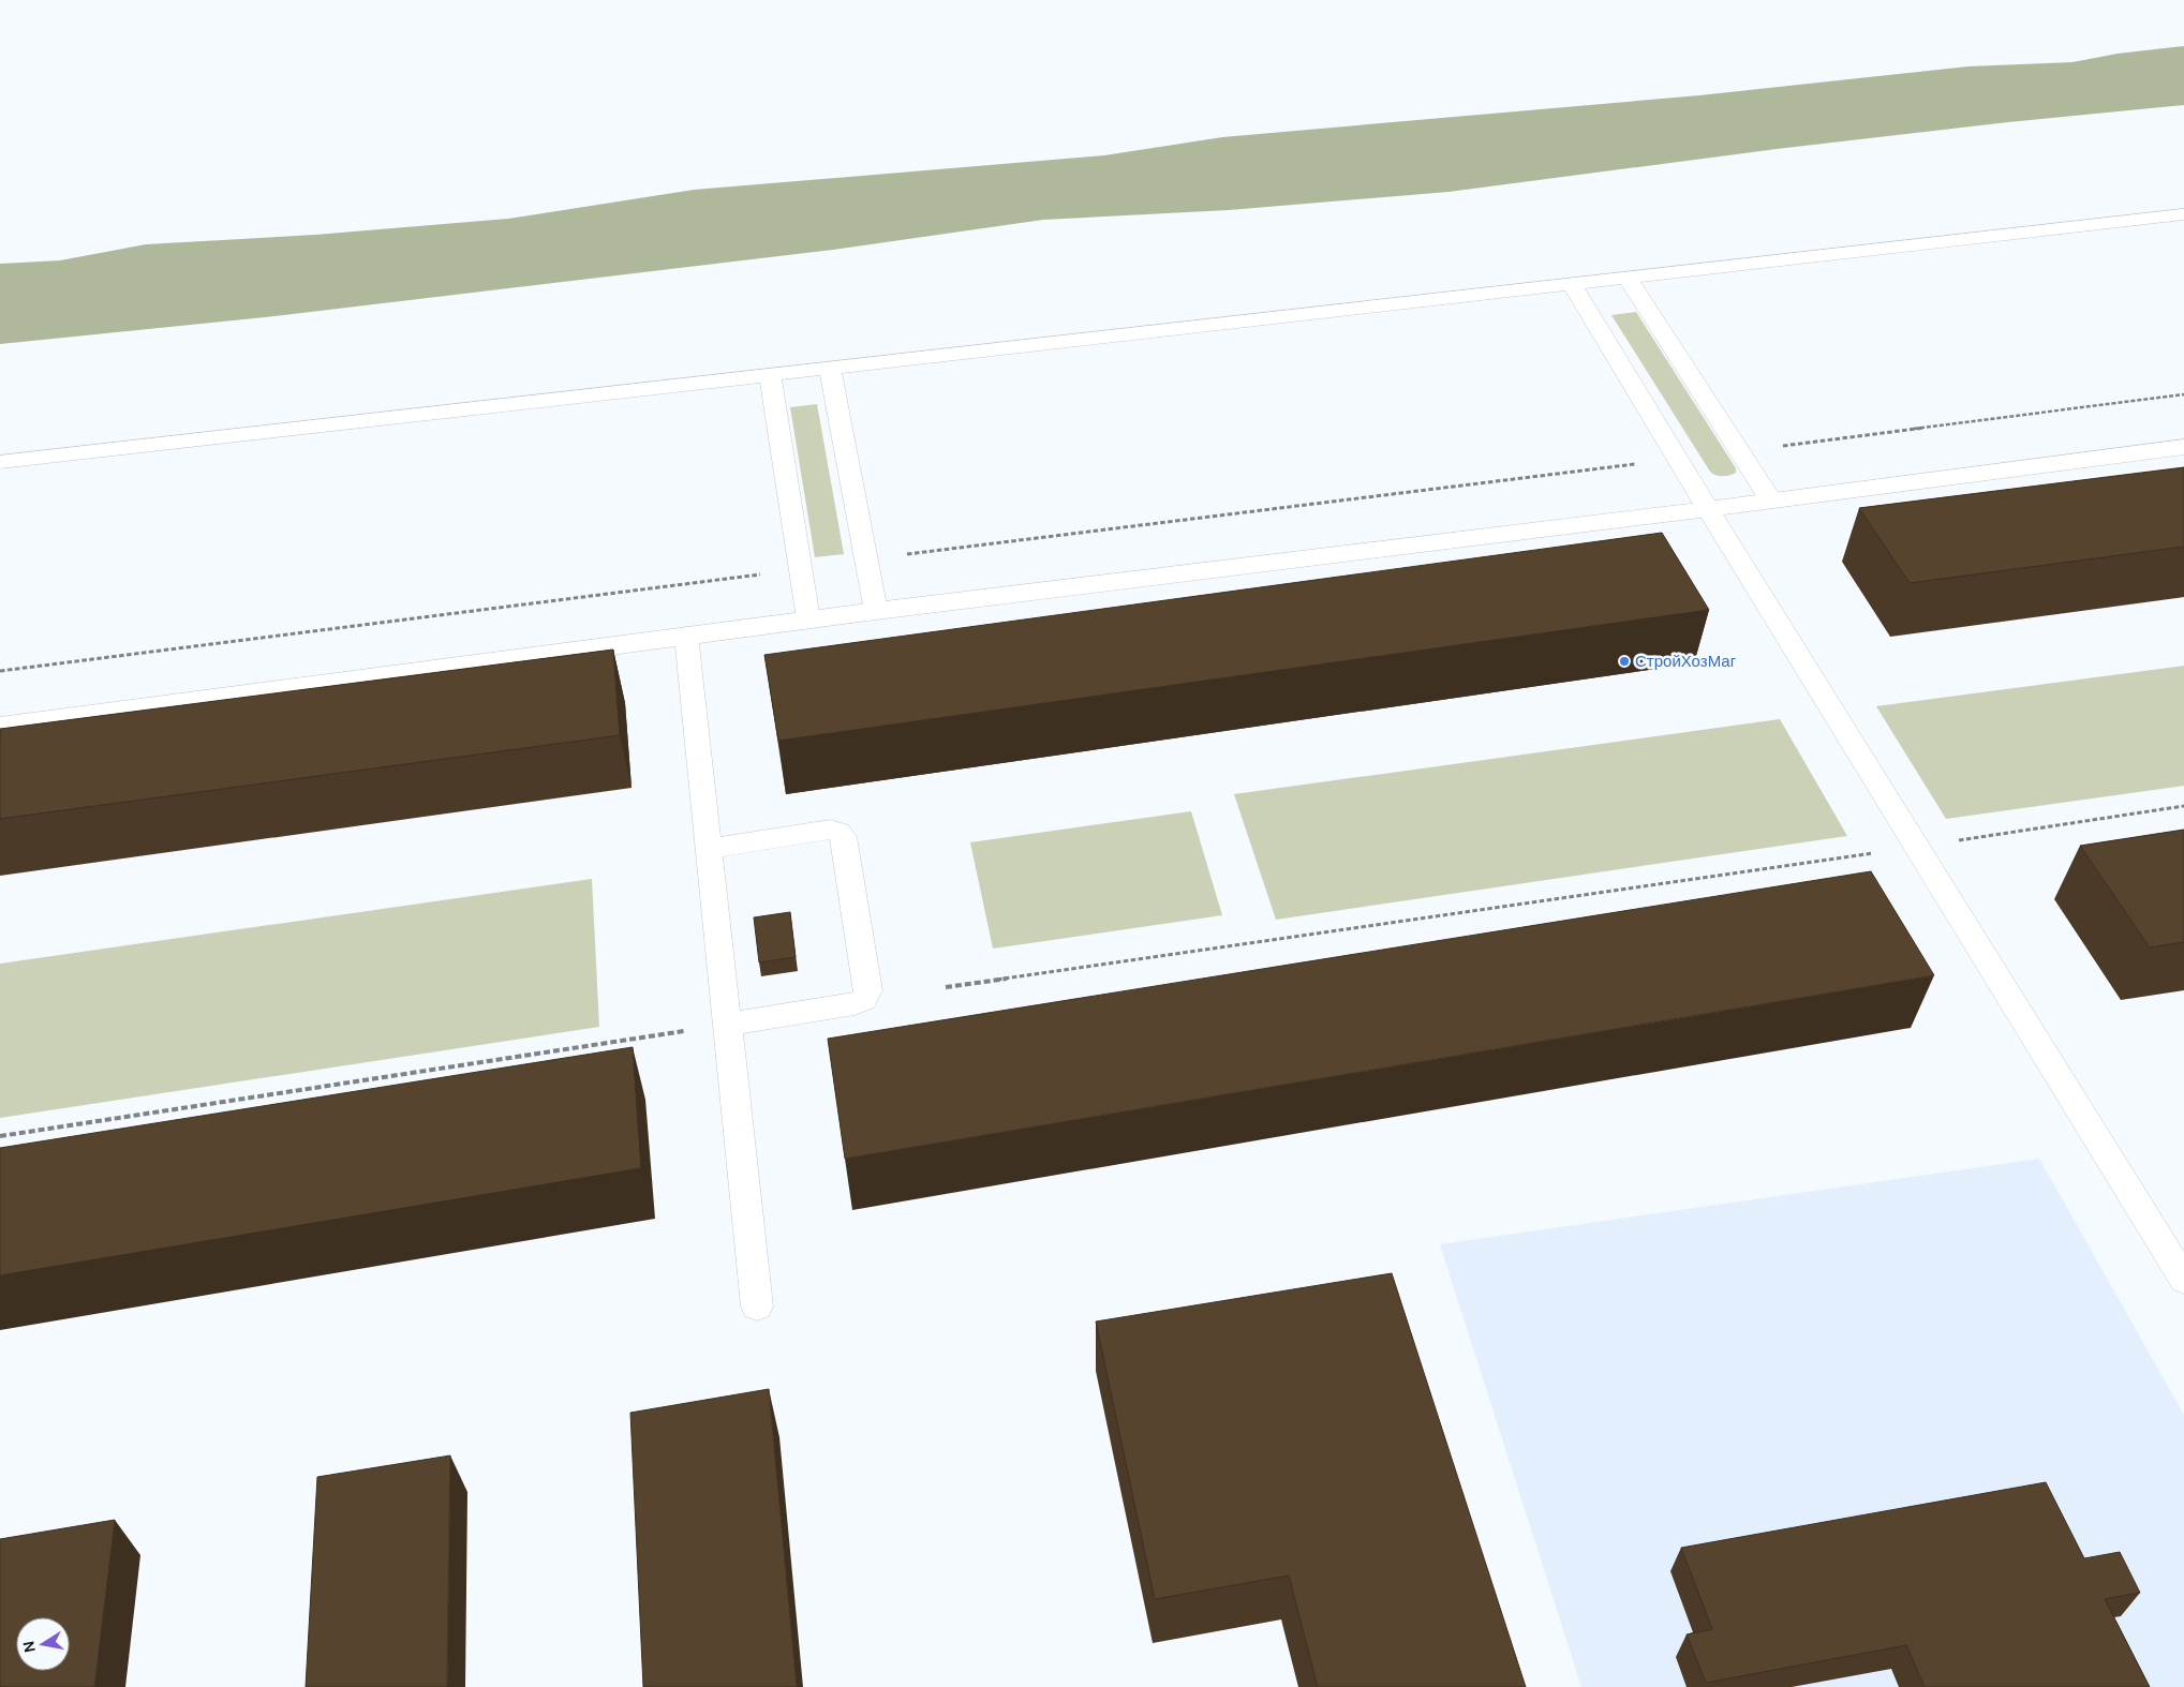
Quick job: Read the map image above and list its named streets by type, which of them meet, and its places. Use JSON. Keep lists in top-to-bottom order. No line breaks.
{"places":["СтройХозМаг"],"north":"left"}
